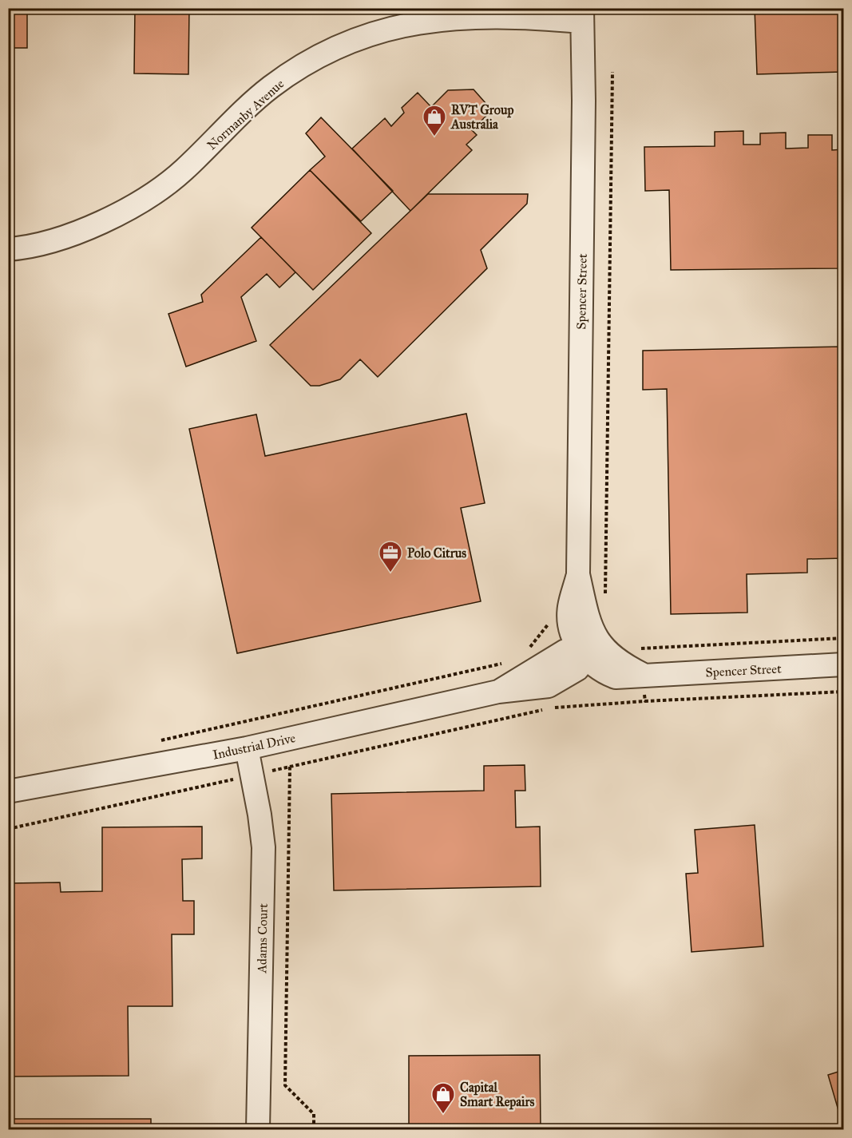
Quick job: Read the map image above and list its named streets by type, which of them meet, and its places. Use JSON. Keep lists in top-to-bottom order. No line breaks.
{"streets":{"street":["Normanby Avenue","Spencer Street","Industrial Drive","Adams Court"]},"crossings":[["Normanby Avenue","Spencer Street"],["Spencer Street","Industrial Drive"],["Industrial Drive","Adams Court"]],"places":{"shop":["RVT Group Australia","Capital Smart Repairs"],"office":["Polo Citrus"]}}
